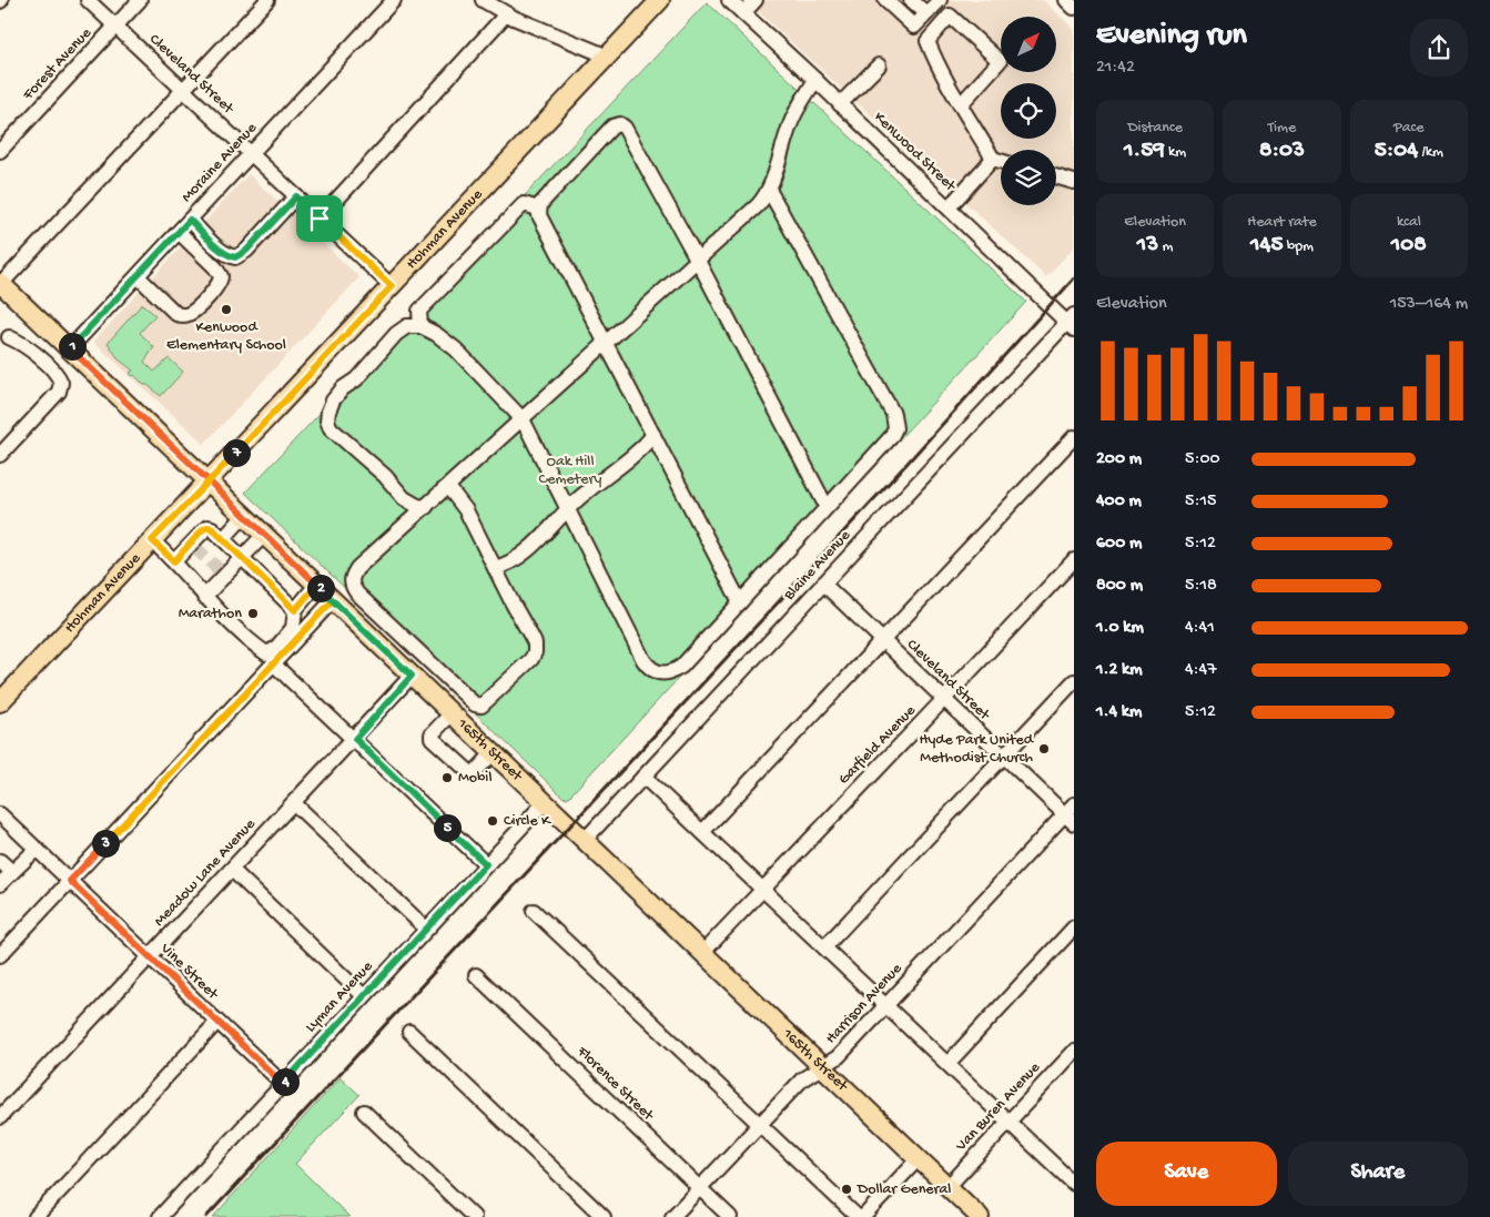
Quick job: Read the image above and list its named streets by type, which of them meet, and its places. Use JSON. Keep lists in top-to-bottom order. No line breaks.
{"streets":{"main road":["Hohman Avenue","165th Street"],"street":["Forest Avenue","Cleveland Street","Kenwood Street","Moraine Avenue","Blaine Avenue","Garfield Avenue","Meadow Lane Avenue","Vine Street","Lyman Avenue","Harrison Avenue","Florence Street","Van Buren Avenue"]},"crossings":[["Forest Avenue","Cleveland Street"],["Cleveland Street","Moraine Avenue"],["Cleveland Street","Hohman Avenue"],["Cleveland Street","Blaine Avenue"],["Cleveland Street","Garfield Avenue"],["Cleveland Street","Harrison Avenue"],["Kenwood Street","Blaine Avenue"],["Moraine Avenue","165th Street"],["Hohman Avenue","165th Street"],["Blaine Avenue","165th Street"],["Garfield Avenue","165th Street"],["165th Street","Meadow Lane Avenue"],["165th Street","Lyman Avenue"],["165th Street","Harrison Avenue"],["165th Street","Van Buren Avenue"],["Meadow Lane Avenue","Vine Street"],["Vine Street","Lyman Avenue"],["Harrison Avenue","Florence Street"]],"parks":["Oak Hill Cemetery"],"places":["Kenwood Elementary School","Marathon","Hyde Park United Methodist Church","Mobil","Circle K","Dollar General"],"north":"top right","page":{"heading":["Evening run","21:42"],"stats":[["Distance","1.59 km"],["Time","8:03"],["Pace","5:04 /km"],["Elevation","13 m"],["Heart rate","145 bpm"],["kcal","108"]],"chart":["Elevation","153–164 m"],"pins":["1","7","2","5","3","4"],"list":[{"name":"200 m","note":"5:00"},{"name":"400 m","note":"5:15"},{"name":"600 m","note":"5:12"},{"name":"800 m","note":"5:18"},{"name":"1.0 km","note":"4:41"},{"name":"1.2 km","note":"4:47"},{"name":"1.4 km","note":"5:12"}],"buttons":["Save","Share"]}}
